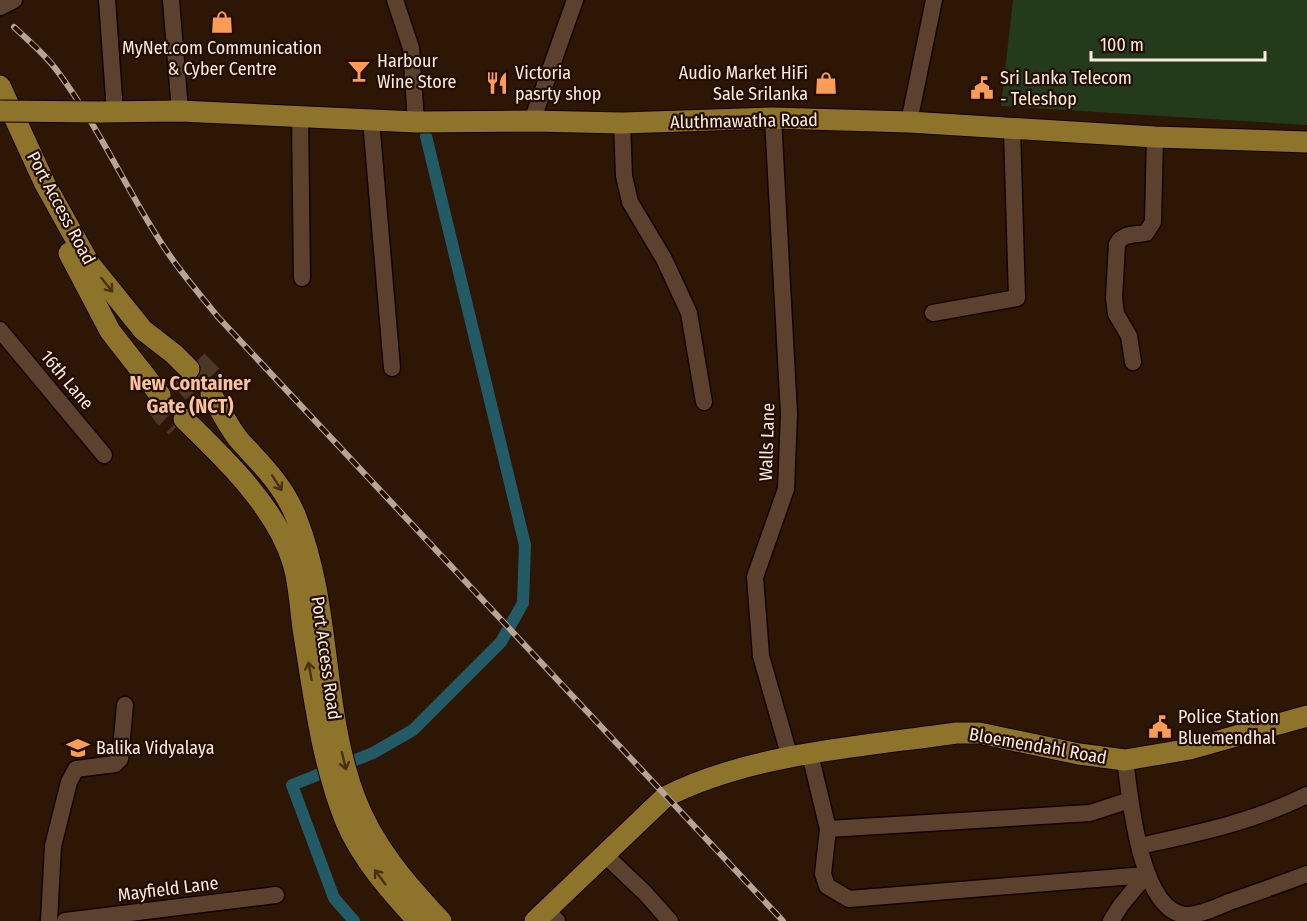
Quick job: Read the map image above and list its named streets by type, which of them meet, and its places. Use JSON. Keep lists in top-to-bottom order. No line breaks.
{"streets":{"main road":["Aluthmawatha Road","Port Access Road","Bloemendahl Road"],"street":["16th Lane","Walls Lane","Mayfield Lane"]},"crossings":[["Aluthmawatha Road","Walls Lane"],["Walls Lane","Bloemendahl Road"]],"districts":["New Container Gate (NCT)"],"places":{"shop":["MyNet.com Communication & Cyber Centre","Audio Market HiFi Sale Srilanka"],"bar":["Harbour Wine Store"],"restaurant":["Victoria pasrty shop"],"public building":["Sri Lanka Telecom - Teleshop","Police Station Bluemendhal"],"school or university":["Balika Vidyalaya"]},"scale_bar":"100 m"}
